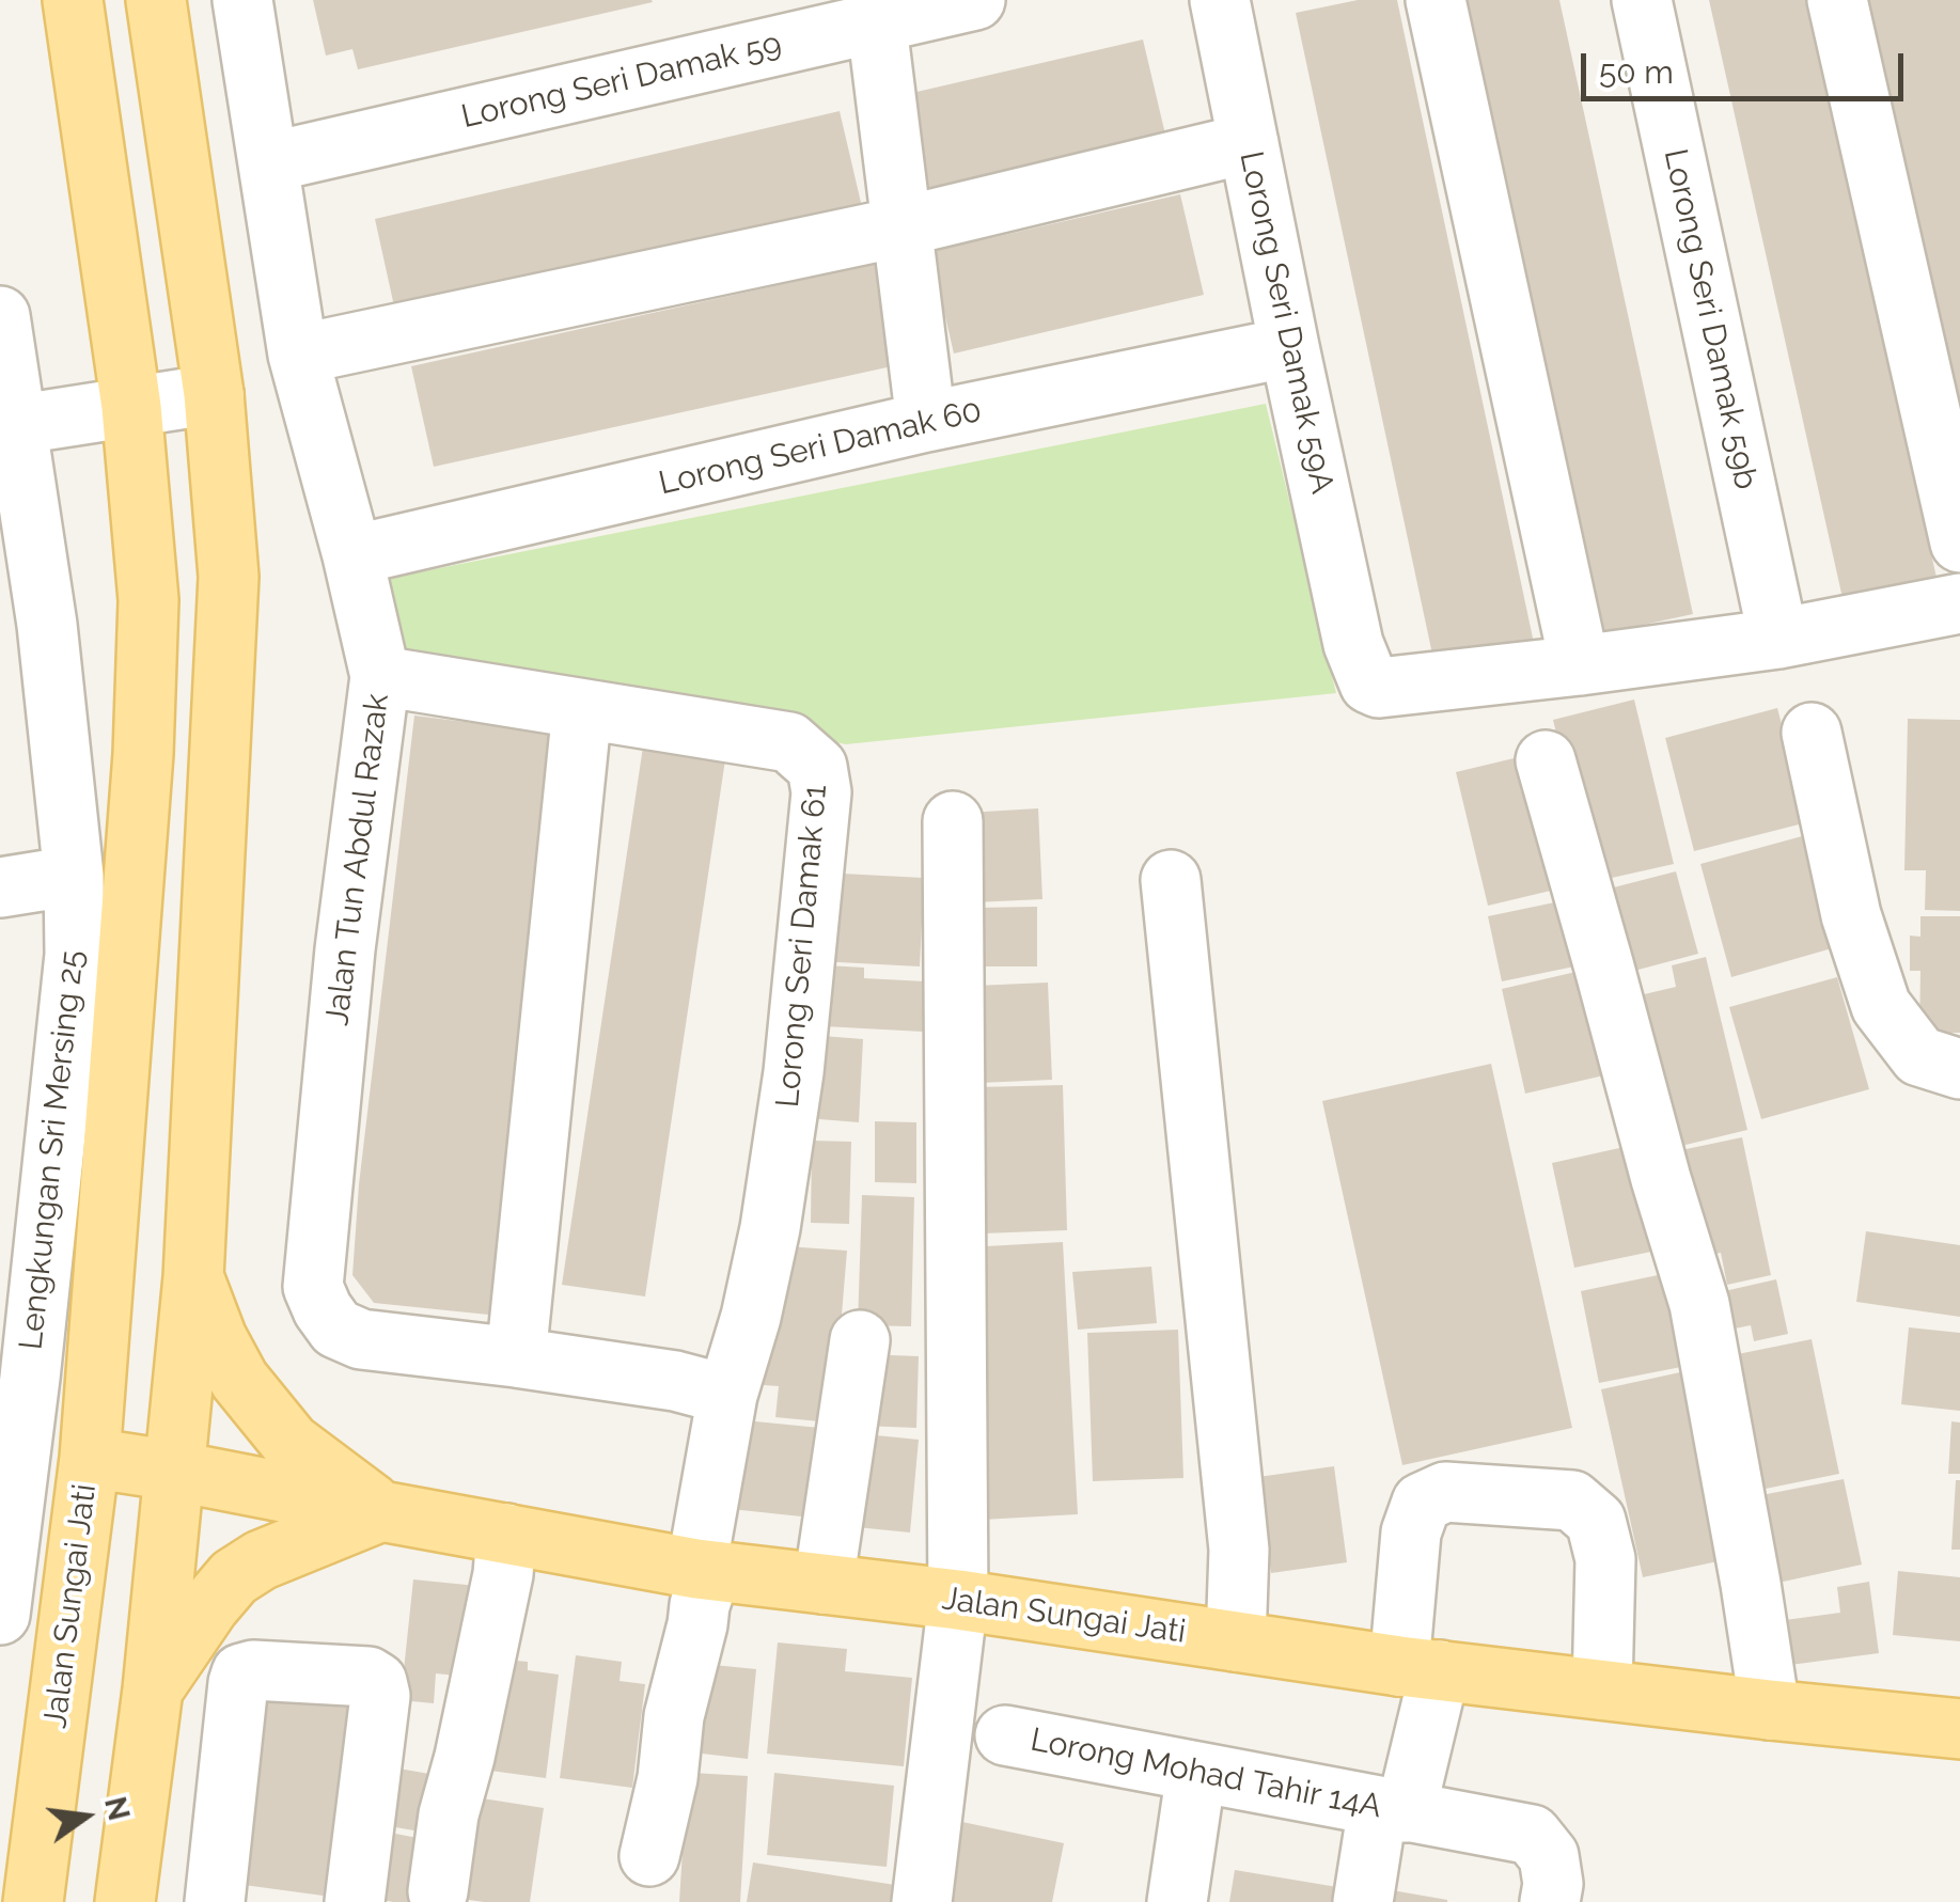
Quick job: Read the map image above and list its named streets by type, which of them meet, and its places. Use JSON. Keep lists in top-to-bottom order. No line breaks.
{"streets":{"main road":["Jalan Sungai Jati"],"street":["Lorong Seri Damak 59","Lorong Seri Damak 59b","Lorong Seri Damak 59A","Lorong Seri Damak 60","Jalan Tun Abdul Razak","Lorong Seri Damak 61","Lengkungan Sri Mersing 25","Lorong Mohad Tahir 14A"]},"crossings":[["Lorong Seri Damak 59","Jalan Tun Abdul Razak"],["Lorong Seri Damak 59A","Lorong Seri Damak 60"],["Lorong Seri Damak 60","Jalan Tun Abdul Razak"],["Jalan Tun Abdul Razak","Lorong Seri Damak 61"],["Lorong Seri Damak 61","Jalan Sungai Jati"]],"scale_bar":"50 m","north":"right"}
